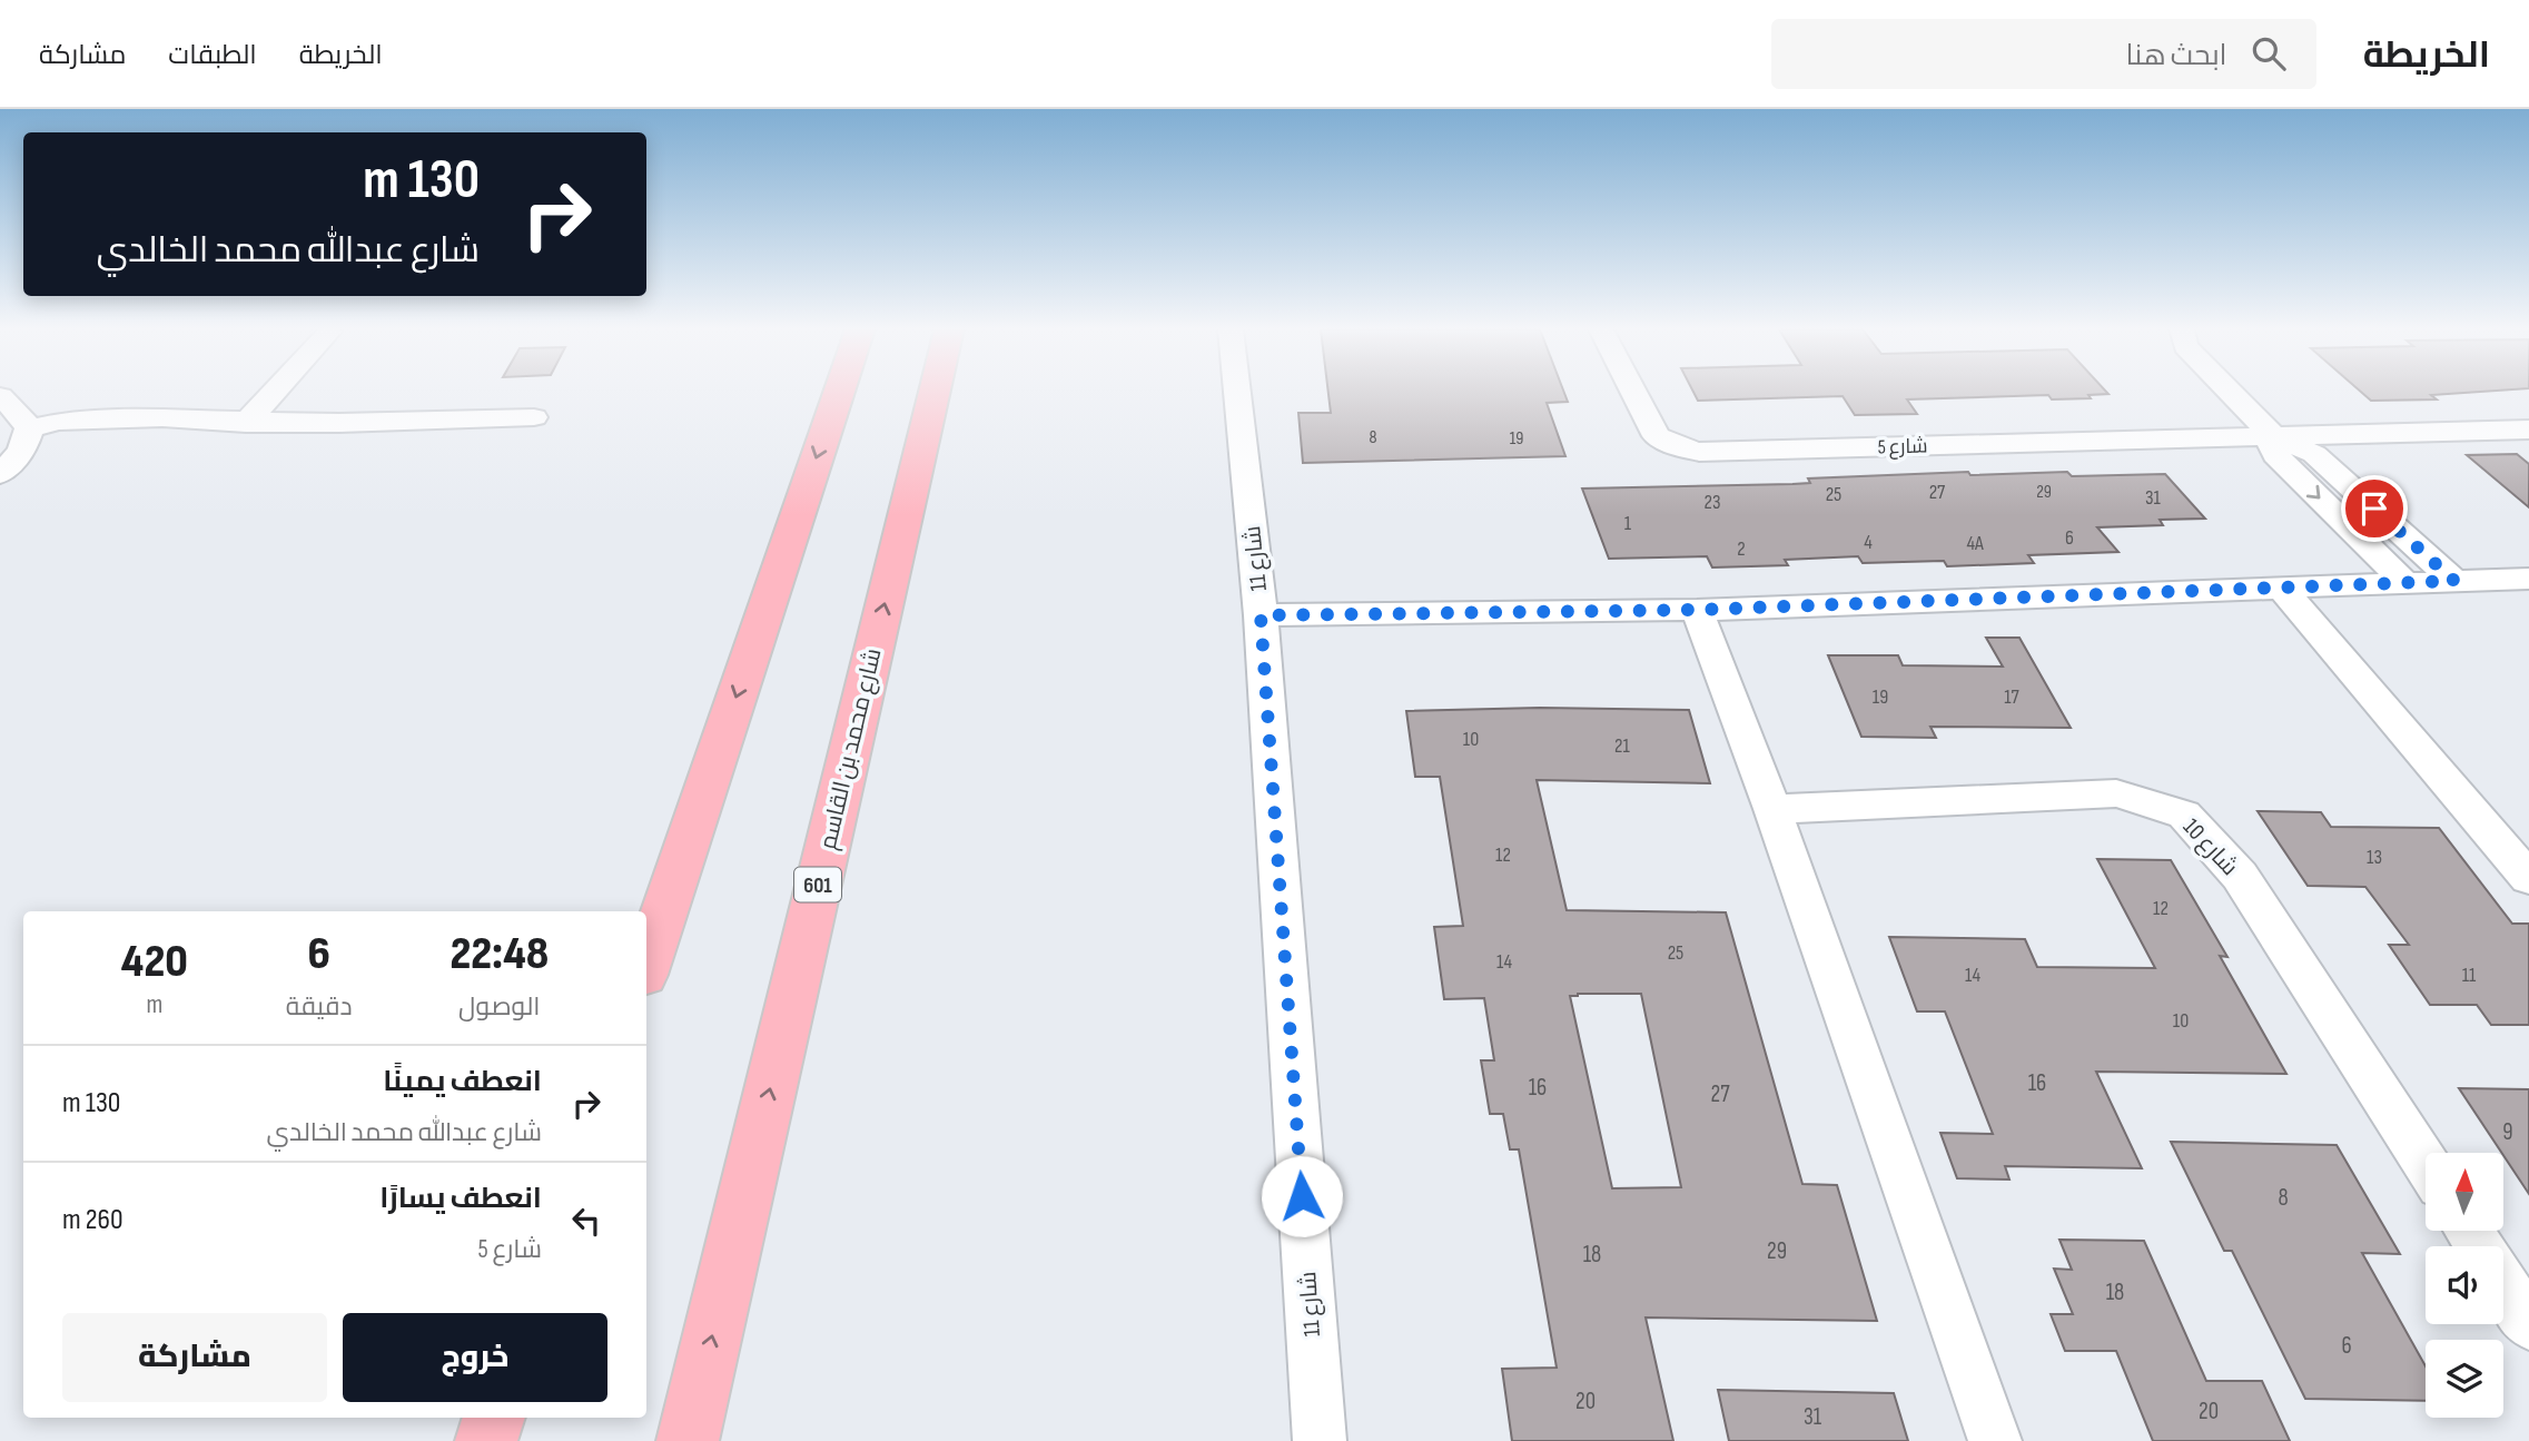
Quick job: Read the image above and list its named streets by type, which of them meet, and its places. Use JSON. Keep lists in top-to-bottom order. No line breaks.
{"streets":{"main road":["شارع محمد بن القاسم","601"],"street":["شارع 5","شارع 11","شارع 10"]},"house_numbers":["8","19","29","27","25","31","23","1","6","4","4A","2","19","17","10","21","12","13","12","25","14","14","11","10","16","16","27","9","8","29","18","18","6","20","20","31"],"north":"top","page":{"header":"الخريطة","search":"ابحث هنا","nav":["الخريطة","الطبقات","مشاركة"],"turn":["130 m","شارع عبدالله محمد الخالدي"],"eta":["22:48","الوصول","6","دقيقة","420","m"],"list":[{"name":"انعطف يمينًا","note":"شارع عبدالله محمد الخالدي","value":"130 m"},{"name":"انعطف يسارًا","note":"شارع 5","value":"260 m"}],"buttons":["خروج","مشاركة"]}}
